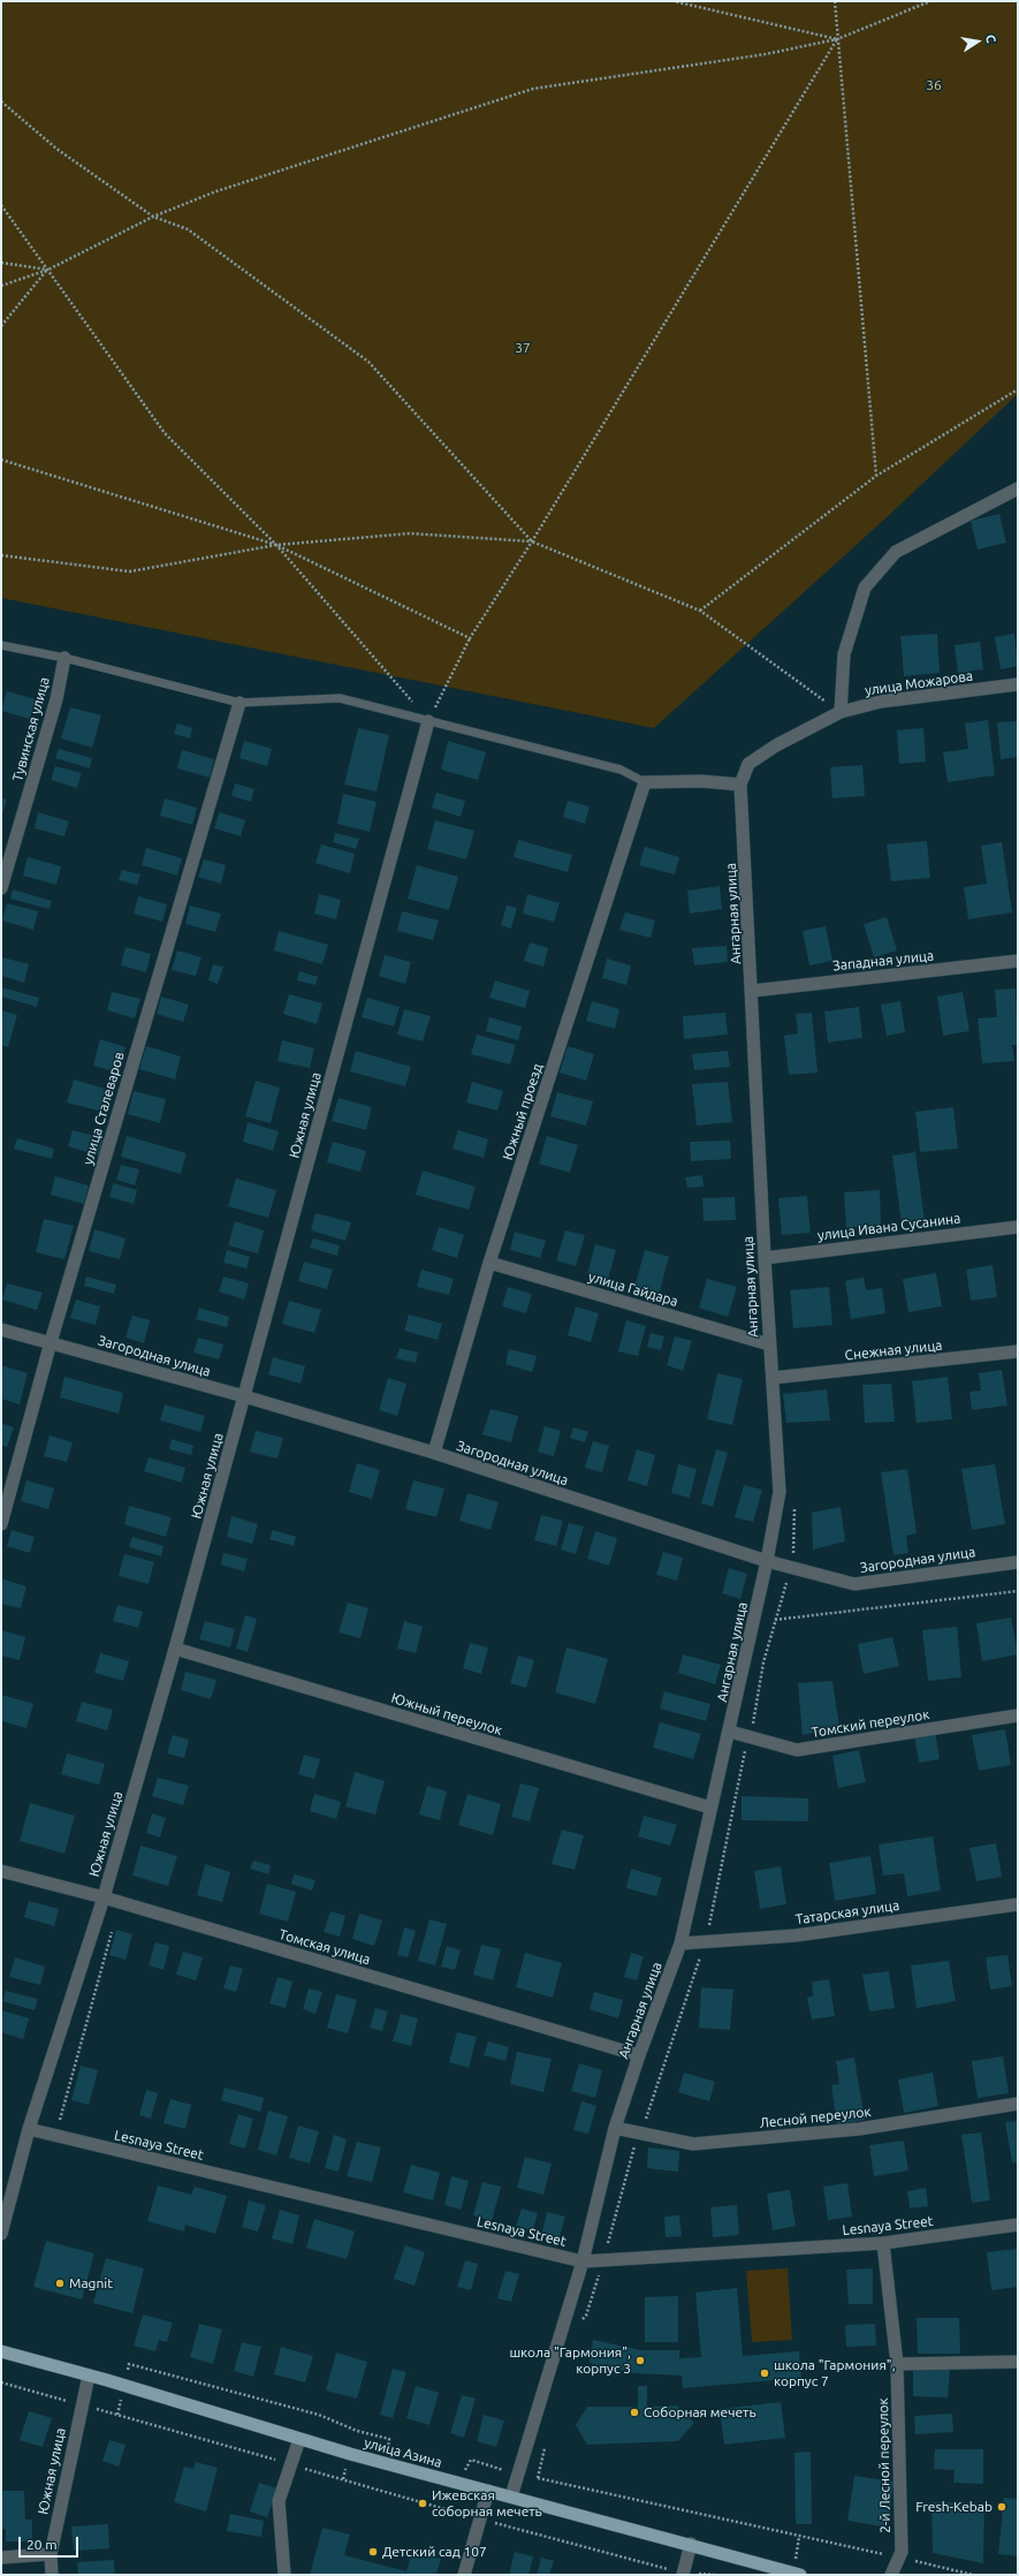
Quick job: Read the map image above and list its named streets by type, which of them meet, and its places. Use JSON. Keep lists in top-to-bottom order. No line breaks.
{"streets":{"main road":["улица Азина"],"street":["улица Можарова","Тувинская улица","Ангарная улица","Западная улица","улица Сталеваров","Южный проезд","Южная улица","улица Ивана Сусанина","улица Гайдара","Снежная улица","Загородная улица","Южный переулок","Томский переулок","Татарская улица","Томская улица","Лесной переулок","Lesnaya Street","2-й Лесной переулок"]},"crossings":[["улица Можарова","Ангарная улица"],["Ангарная улица","Западная улица"],["Ангарная улица","улица Ивана Сусанина"],["Ангарная улица","улица Гайдара"],["Ангарная улица","Снежная улица"],["Ангарная улица","Загородная улица"],["Ангарная улица","Южный переулок"],["Ангарная улица","Томский переулок"],["Ангарная улица","Татарская улица"],["Ангарная улица","Томская улица"],["Ангарная улица","Лесной переулок"],["Ангарная улица","Lesnaya Street"],["Ангарная улица","улица Азина"],["улица Сталеваров","Загородная улица"],["Южный проезд","улица Гайдара"],["Южный проезд","Загородная улица"],["Южная улица","Загородная улица"],["Южная улица","Южный переулок"],["Южная улица","Томская улица"],["Южная улица","Lesnaya Street"],["Южная улица","улица Азина"],["Lesnaya Street","2-й Лесной переулок"]],"parks":["36","37"],"places":["Magnit","школа \"Гармония\", корпус 3","школа \"Гармония\", корпус 7","Соборная мечеть","Ижевская соборная мечеть","Fresh-Kebab","Детский сад 107"],"scale_bar":"20 m","north":"right"}
